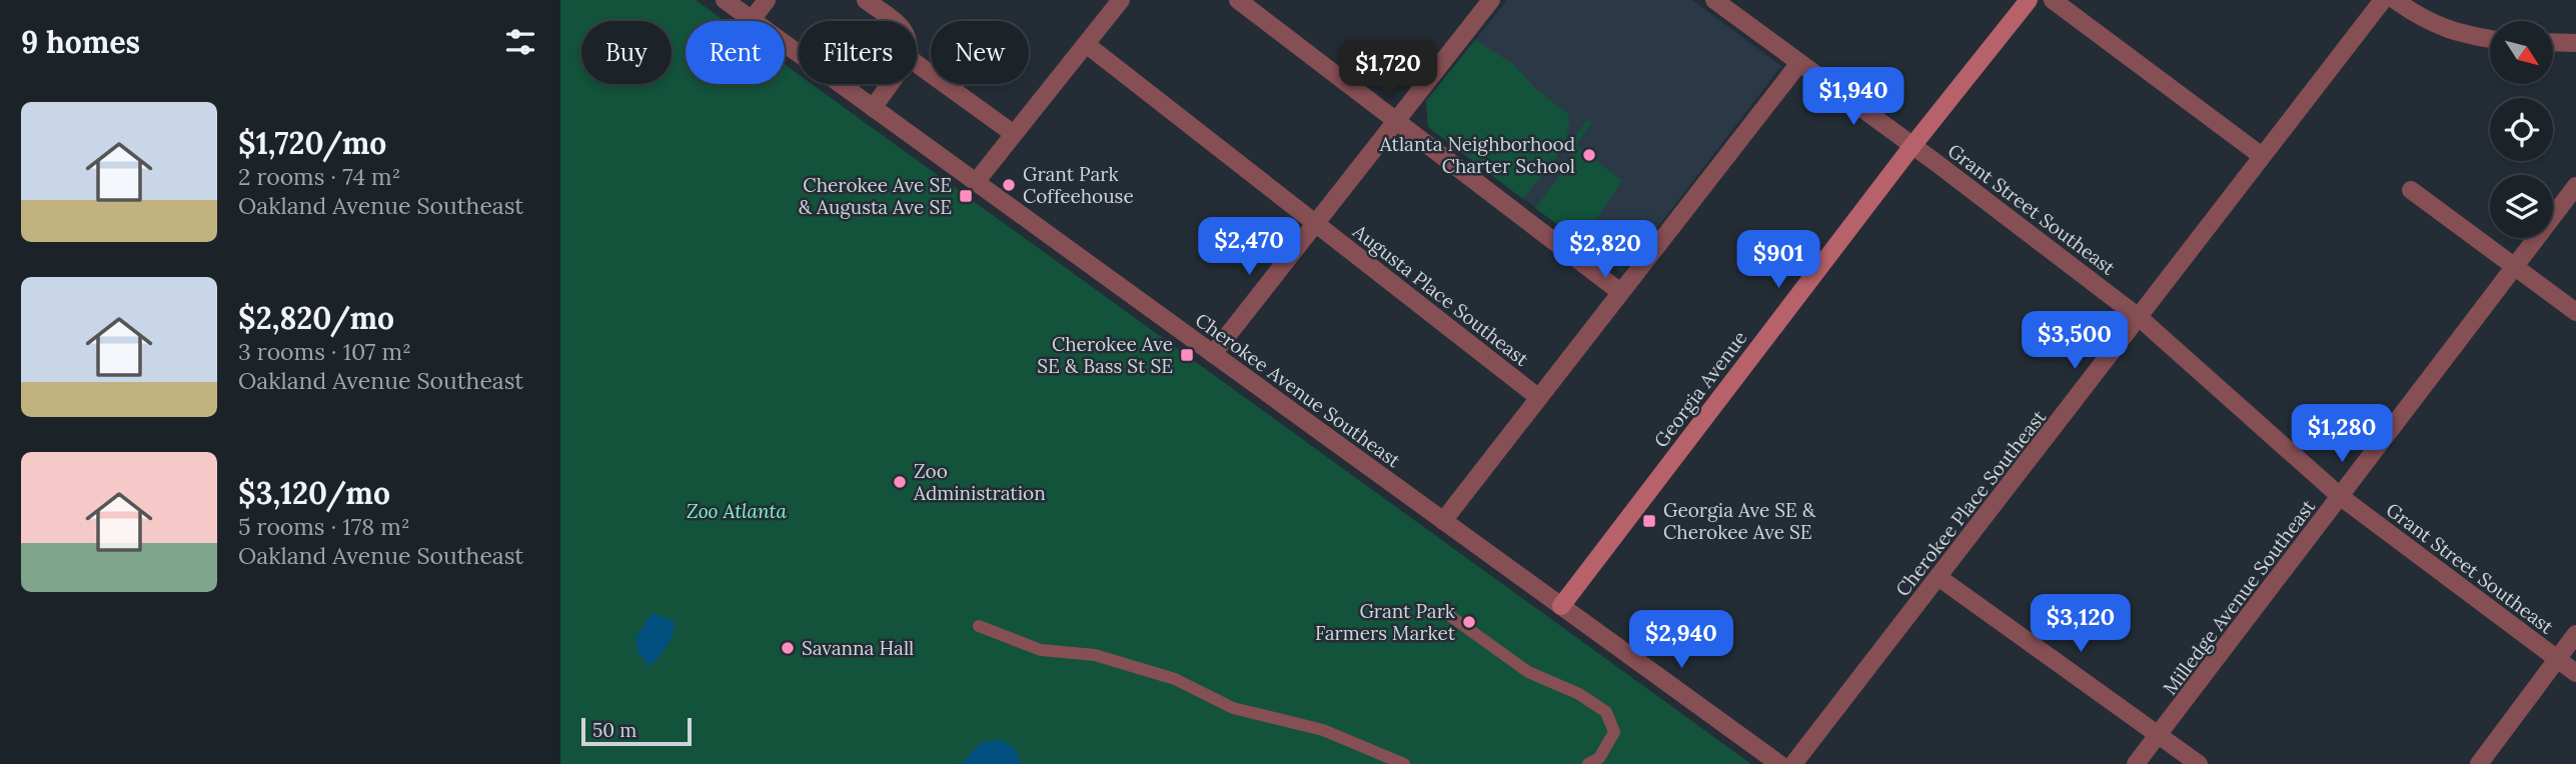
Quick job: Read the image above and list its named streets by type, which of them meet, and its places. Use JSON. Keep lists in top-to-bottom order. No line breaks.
{"streets":{"main road":["Georgia Avenue"],"street":["Grant Street Southeast","Augusta Place Southeast","Cherokee Avenue Southeast","Cherokee Place Southeast","Milledge Avenue Southeast"]},"crossings":[["Grant Street Southeast","Georgia Avenue"],["Grant Street Southeast","Cherokee Place Southeast"],["Grant Street Southeast","Milledge Avenue Southeast"],["Georgia Avenue","Cherokee Avenue Southeast"]],"parks":["Zoo Atlanta"],"places":{"other":["Atlanta Neighborhood Charter School","Grant Park Coffeehouse","Zoo Administration","Grant Park Farmers Market","Savanna Hall"],"transit":["Cherokee Ave SE & Augusta Ave SE","Cherokee Ave SE & Bass St SE","Georgia Ave SE & Cherokee Ave SE"]},"scale_bar":"50 m","north":"bottom right","page":{"heading":"9 homes","chip":["Buy","Rent","Filters","New"],"price":["$1,720","$1,940","$2,470","$2,820","$901","$3,500","$1,280","$3,120","$2,940"],"list":[{"name":"$1,720/mo","note":"2 rooms · 74 m² · Oakland Avenue Southeast"},{"name":"$2,820/mo","note":"3 rooms · 107 m² · Oakland Avenue Southeast"},{"name":"$3,120/mo","note":"5 rooms · 178 m² · Oakland Avenue Southeast"}],"scale":"50 m"}}
